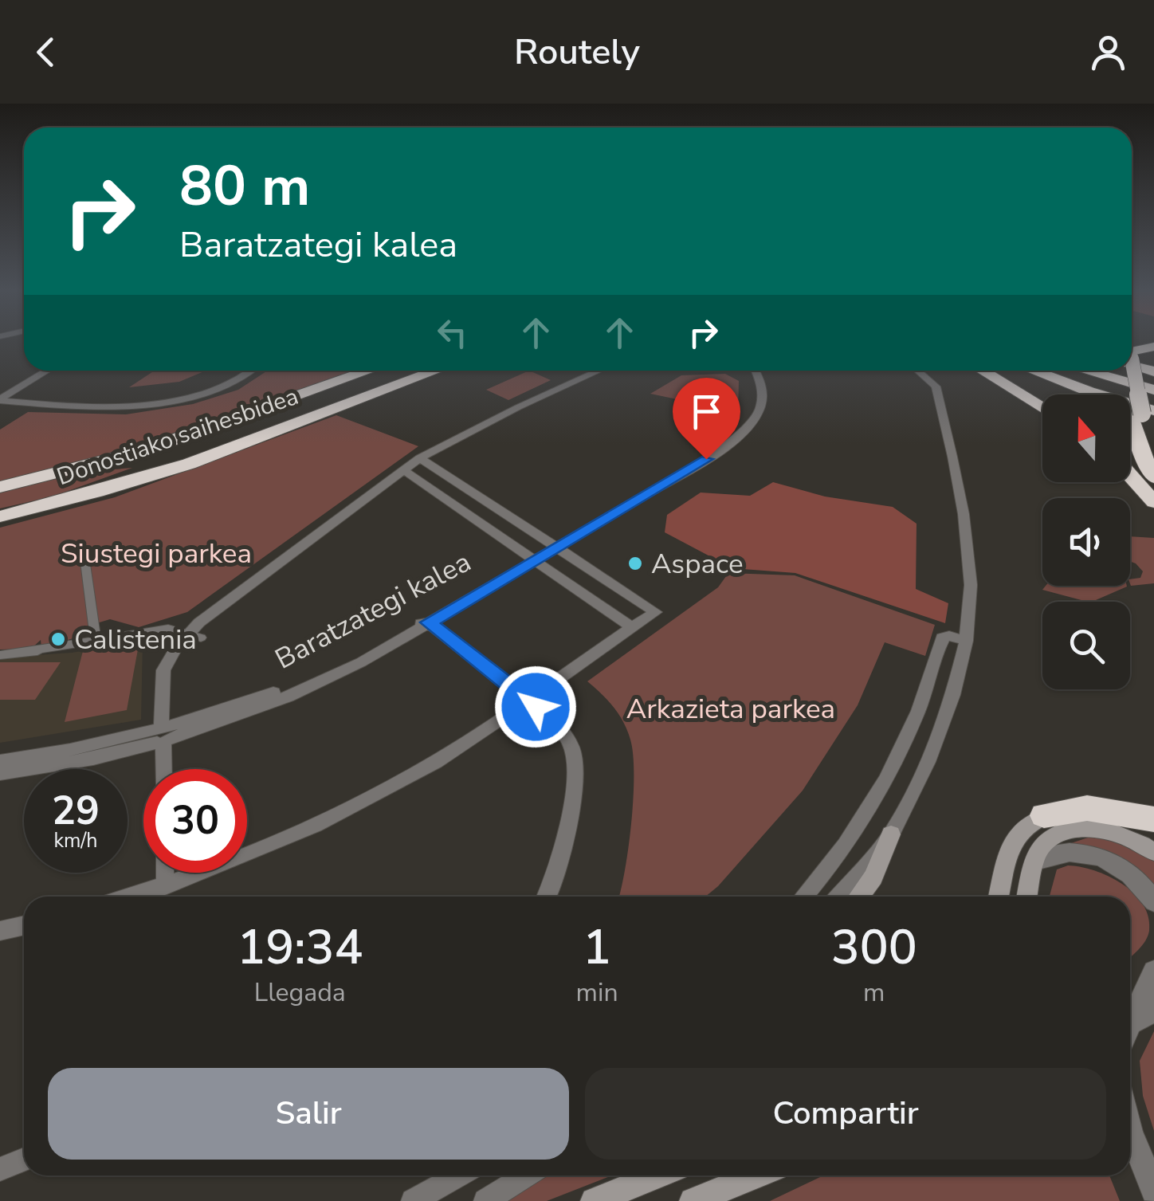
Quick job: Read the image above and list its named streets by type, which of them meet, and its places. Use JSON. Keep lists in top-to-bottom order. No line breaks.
{"streets":{"highway":["Donostiako saihesbidea"],"street":["Baratzategi kalea"]},"parks":["Siustegi parkea","Arkazieta parkea"],"places":["Aspace","Calistenia"],"north":"top","page":{"header":"Routely","turn":["80 m","Baratzategi kalea"],"speed":"29 km/h","limit":"30","eta":["19:34","Llegada","1","min","300","m"],"buttons":["Salir","Compartir"]}}
